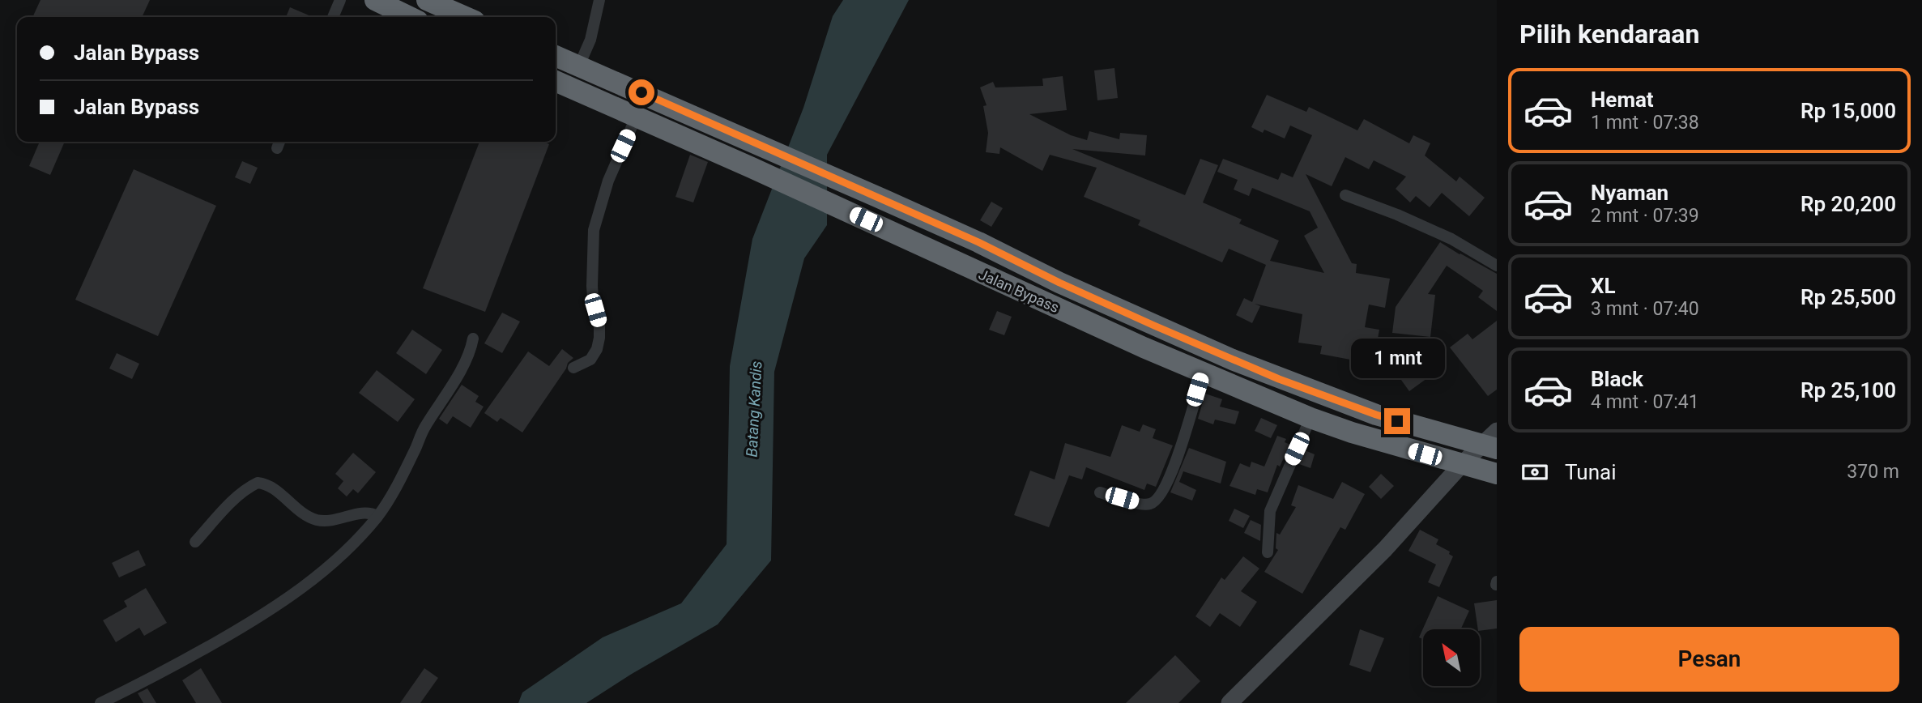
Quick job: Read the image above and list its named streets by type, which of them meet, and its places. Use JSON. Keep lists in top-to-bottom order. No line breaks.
{"streets":{"highway":["Jalan Bypass"]},"water":["Batang Kandis"],"north":"top left","page":{"heading":"Pilih kendaraan","banner":["Jalan Bypass","Jalan Bypass"],"list":[{"name":"Hemat","note":"1 mnt · 07:38","value":"Rp 15,000"},{"name":"Nyaman","note":"2 mnt · 07:39","value":"Rp 20,200"},{"name":"XL","note":"3 mnt · 07:40","value":"Rp 25,500"},{"name":"Black","note":"4 mnt · 07:41","value":"Rp 25,100"}],"bubble":"1 mnt","pay":["Tunai","370 m"],"buttons":"Pesan"}}
